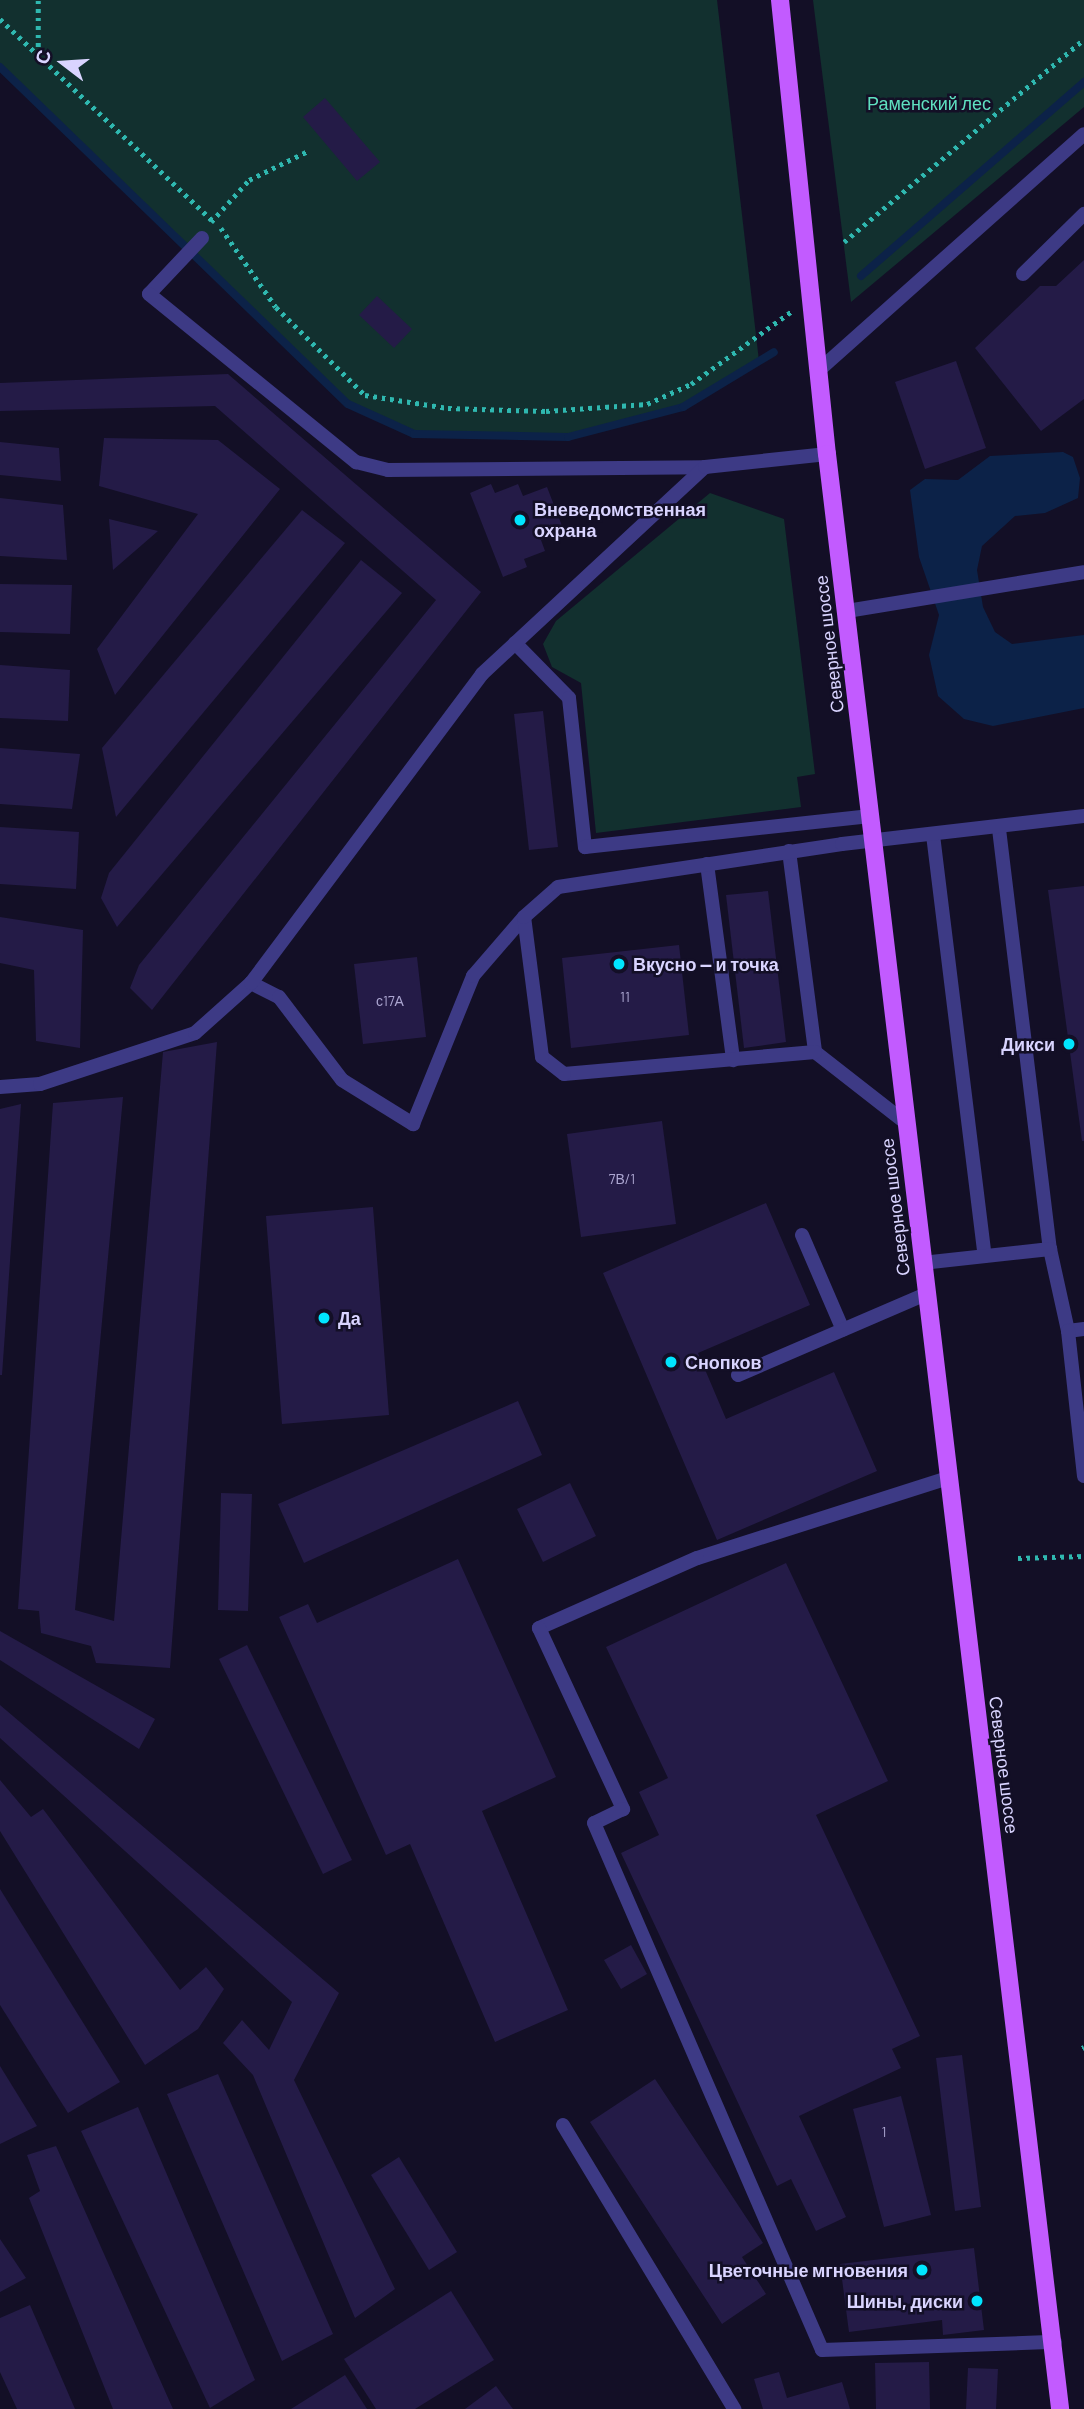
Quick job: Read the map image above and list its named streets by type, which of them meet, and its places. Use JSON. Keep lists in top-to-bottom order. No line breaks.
{"streets":{"main road":["Северное шоссе"]},"parks":["Раменский лес"],"places":["Вневедомственная охрана","Вкусно — и точка","Дикси","Да","Снопков","Цветочные мгновения","Шины, диски"],"house_numbers":["11","с17А","7В/1","1"],"north":"left"}
